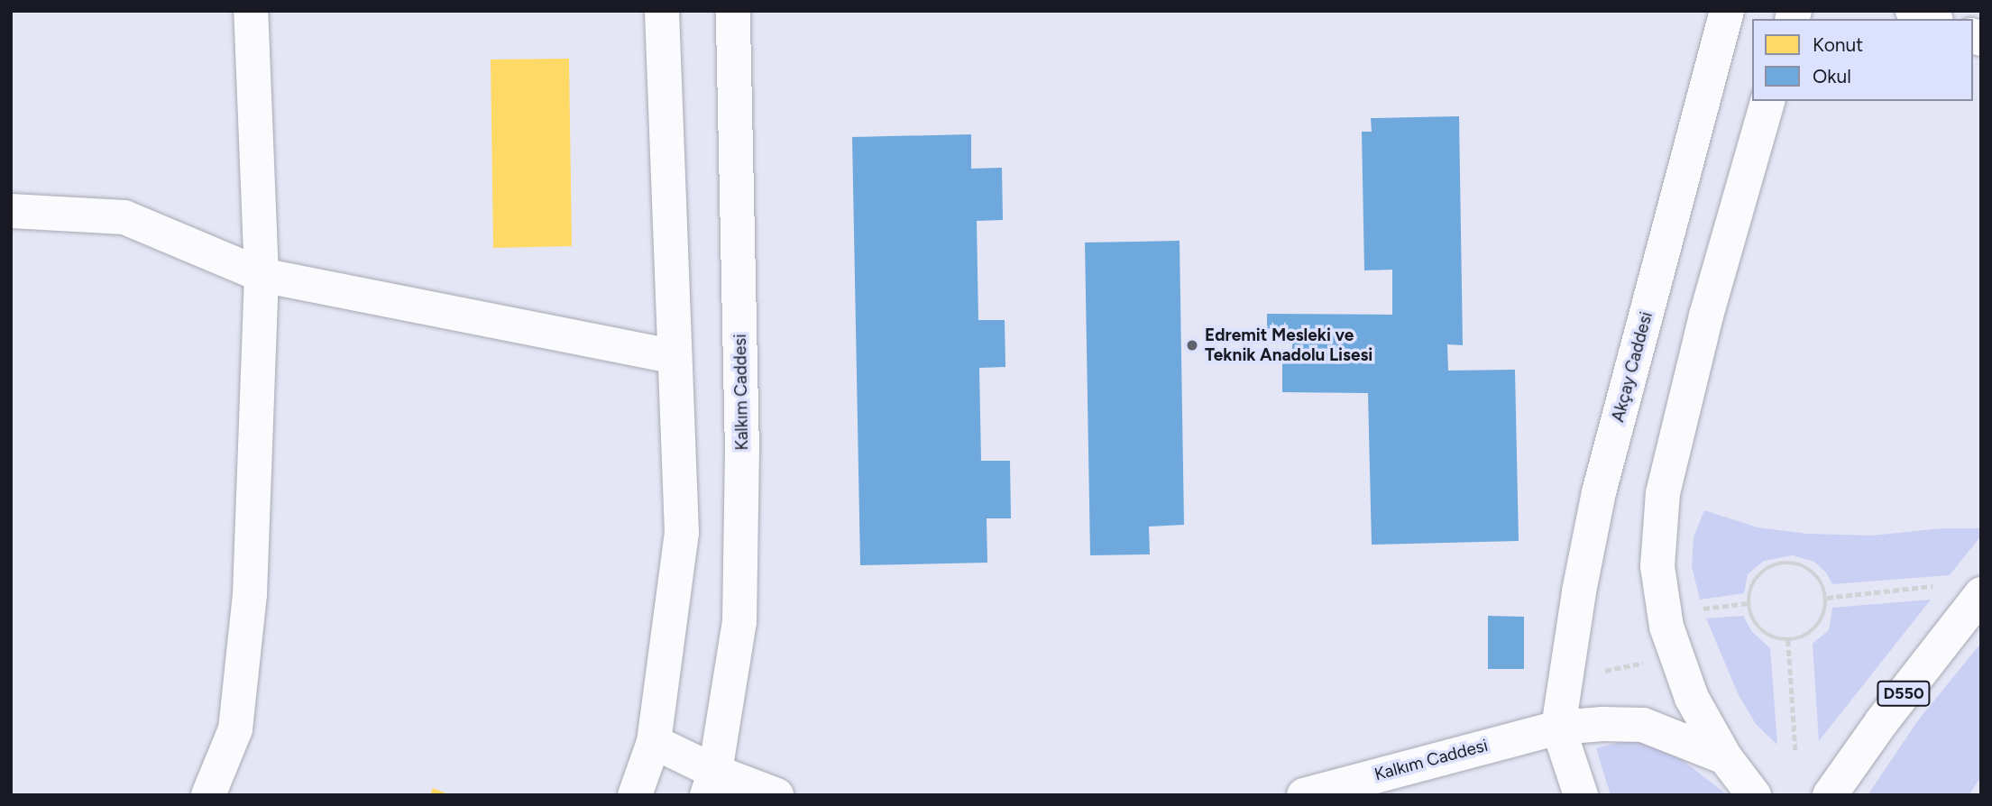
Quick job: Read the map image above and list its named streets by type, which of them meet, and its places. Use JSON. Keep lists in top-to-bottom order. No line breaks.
{"streets":{"main road":["Akçay Caddesi","Kalkım Caddesi","D550"]},"crossings":[["Akçay Caddesi","Kalkım Caddesi"]],"places":["Edremit Mesleki ve Teknik Anadolu Lisesi"],"legend":["Konut","Okul"]}
